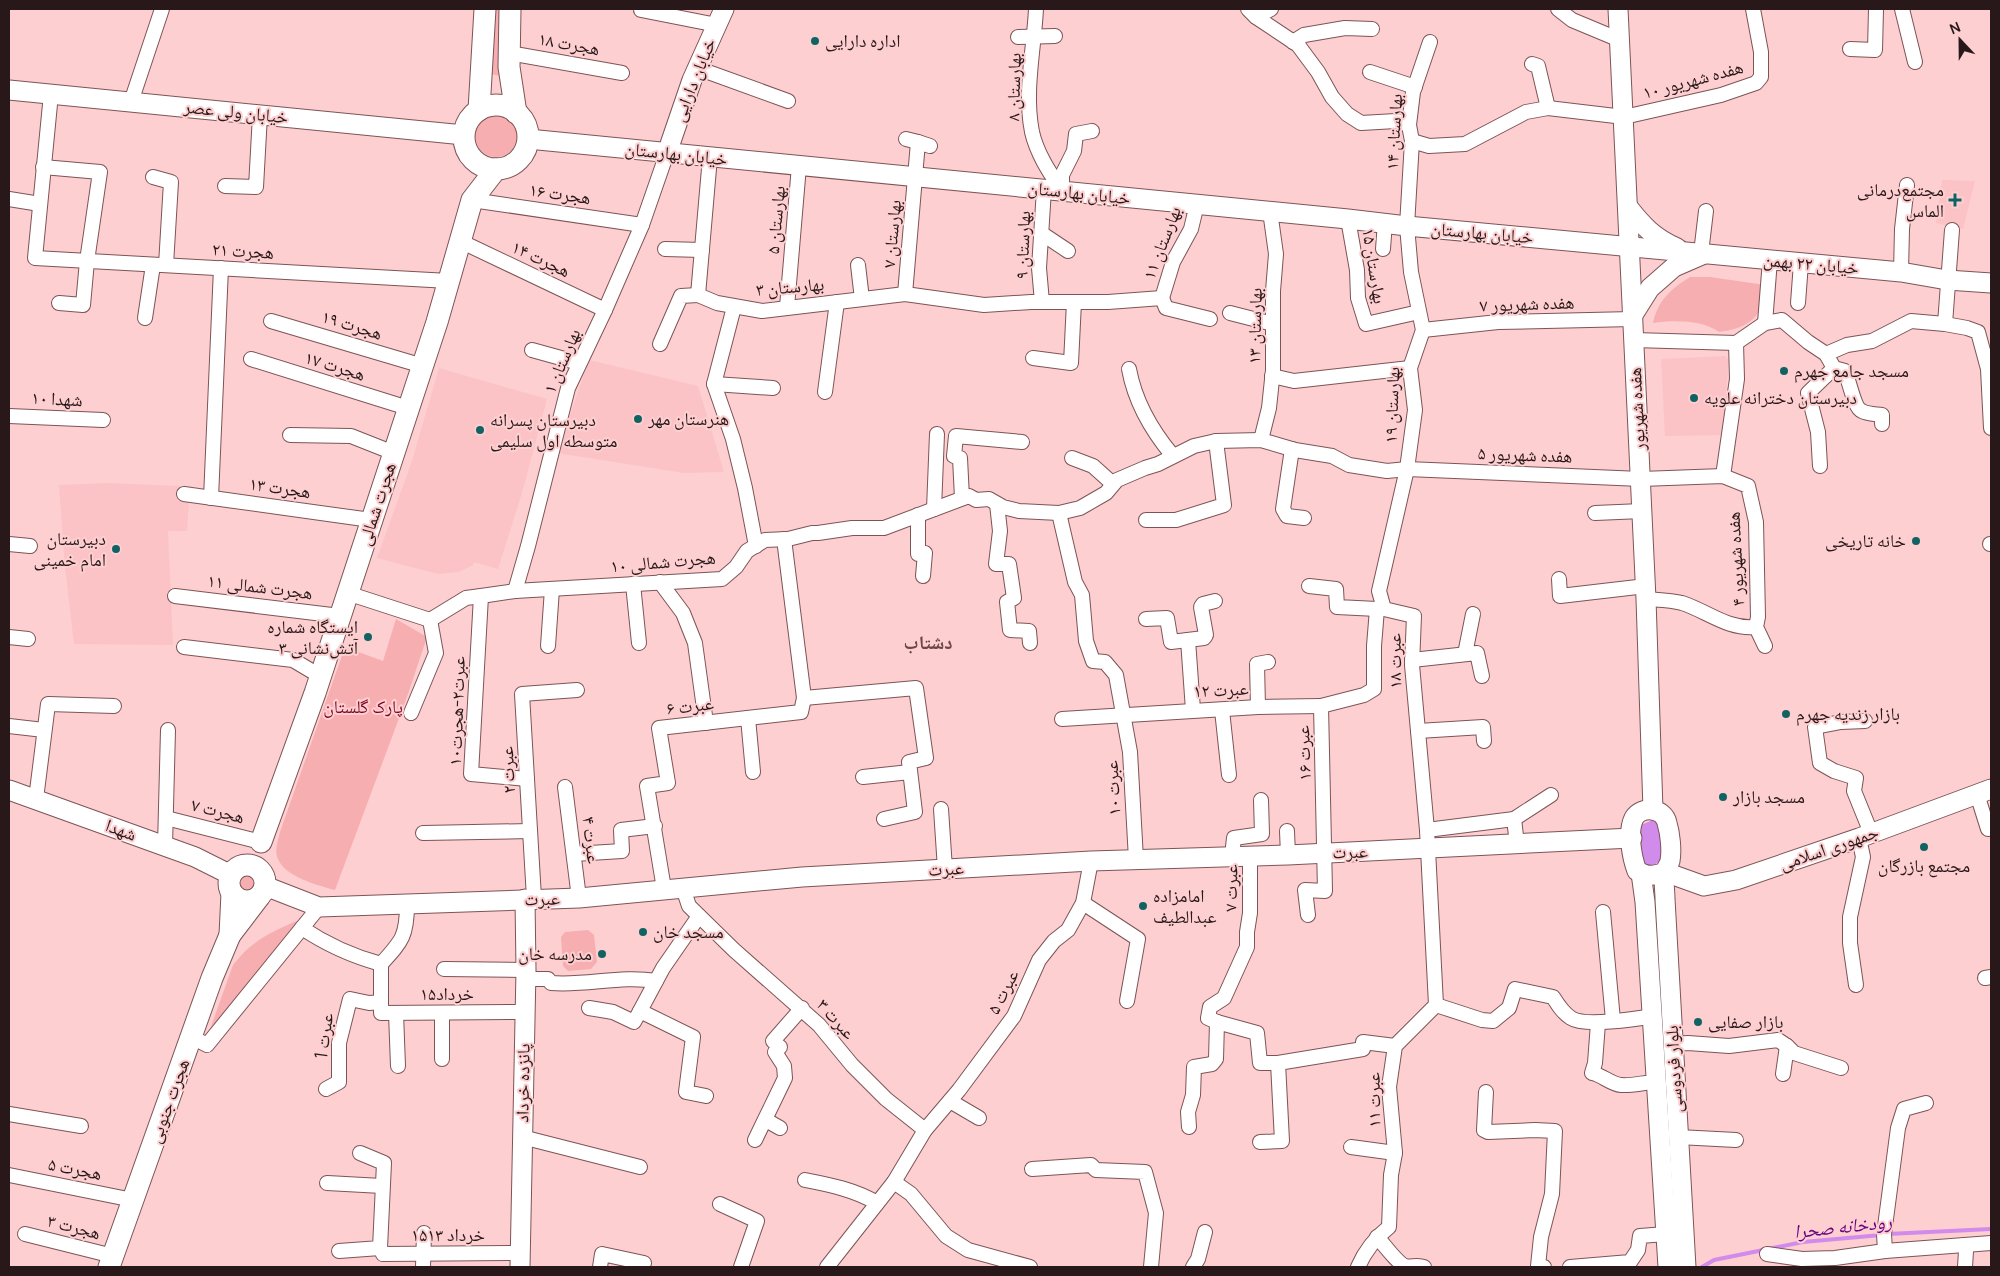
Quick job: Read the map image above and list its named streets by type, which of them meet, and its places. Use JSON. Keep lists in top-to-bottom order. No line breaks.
{"streets":{"main road":["خیابان دارایی","خیابان ولی عصر","خیابان بهارستان","خیابان ۲۲ بهمن","هفده شهریور","هجرت شمالی","شهدا","جمهوری اسلامی","عبرت","بلوار فردوسی","پانزده خرداد","هجرت جنوبی"],"street":["هجرت ۱۸","هفده شهریور ۱۰","بهارستان ۸","بهارستان ۱۴","هجرت ۱۶","بهارستان ۵","بهارستان ۷","بهارستان ۱۱","بهارستان ۹","هجرت ۲۱","هجرت ۱۴","بهارستان ۱۵","بهارستان ۳","هفده شهریور ۷","هجرت ۱۹","بهارستان ۱۳","بهارستان ۱","هجرت ۱۷","شهدا ۱۰","بهارستان ۱۹","هفده شهریور ۵","هجرت ۱۳","هفده شهریور ۴","هجرت شمالی ۱۰","هجرت شمالی ۱۱","عبرت ۱۸","عبرت ۱۲","عبرت ۶","عبرت۲-هجرت۱۰","عبرت ۱۶","عبرت ۲","عبرت ۱۰","هجرت ۷","عبرت ۴","عبرت ۷","عبرت ۵","۱۵خرداد","عبرت ۳","عبرت 1","عبرت ۱۱","هجرت ۵","هجرت ۳","۱۵خرداد ۱۳"]},"crossings":[["خیابان دارایی","خیابان بهارستان"],["خیابان دارایی","بهارستان ۱"],["هفده شهریور ۱۰","هفده شهریور"],["بهارستان ۸","خیابان بهارستان"],["بهارستان ۸","بهارستان ۹"],["خیابان ولی عصر","خیابان بهارستان"],["خیابان ولی عصر","هجرت شمالی"],["بهارستان ۱۴","خیابان بهارستان"],["خیابان بهارستان","بهارستان ۵"],["خیابان بهارستان","بهارستان ۷"],["خیابان بهارستان","بهارستان ۱۱"],["خیابان بهارستان","بهارستان ۹"],["خیابان بهارستان","خیابان ۲۲ بهمن"],["خیابان بهارستان","بهارستان ۱۵"],["خیابان بهارستان","بهارستان ۱۳"],["خیابان بهارستان","بهارستان ۱"],["خیابان بهارستان","هفده شهریور"],["خیابان بهارستان","هجرت شمالی"],["هجرت ۱۶","بهارستان ۱"],["هجرت ۱۶","هجرت شمالی"],["بهارستان ۵","بهارستان ۳"],["بهارستان ۷","بهارستان ۳"],["بهارستان ۱۱","بهارستان ۹"],["بهارستان ۱۱","بهارستان ۳"],["بهارستان ۹","بهارستان ۳"],["هجرت ۲۱","هجرت شمالی"],["هجرت ۱۴","بهارستان ۱"],["هجرت ۱۴","هجرت شمالی"],["خیابان ۲۲ بهمن","هفده شهریور"],["هفده شهریور ۷","بهارستان ۱۹"],["هفده شهریور ۷","هفده شهریور"],["هجرت ۱۹","هجرت شمالی"],["بهارستان ۱۳","هفده شهریور ۵"],["بهارستان ۱","هجرت شمالی ۱۰"],["هجرت ۱۷","هجرت شمالی"],["بهارستان ۱۹","هفده شهریور ۵"],["بهارستان ۱۹","عبرت ۱۸"],["هفده شهریور","هفده شهریور ۵"],["هفده شهریور","هفده شهریور ۴"],["هفده شهریور","بلوار فردوسی"],["هفده شهریور ۵","هفده شهریور ۴"],["هفده شهریور ۵","هجرت شمالی ۱۰"],["هفده شهریور ۵","عبرت ۱۸"],["هجرت ۱۳","هجرت شمالی"],["هجرت شمالی","هجرت شمالی ۱۱"],["هجرت شمالی","هجرت ۷"],["هجرت شمالی ۱۰","عبرت۲-هجرت۱۰"],["هجرت شمالی ۱۰","عبرت ۱۰"],["عبرت ۱۸","عبرت ۱۶"],["عبرت ۱۸","عبرت"],["عبرت ۱۲","عبرت ۱۶"],["عبرت ۱۲","عبرت ۱۰"],["عبرت ۶","عبرت"],["عبرت۲-هجرت۱۰","عبرت ۲"],["عبرت ۱۶","عبرت"],["عبرت ۲","عبرت"],["عبرت ۲","پانزده خرداد"],["عبرت ۱۰","عبرت"],["شهدا","عبرت"],["عبرت ۴","عبرت"],["جمهوری اسلامی","بلوار فردوسی"],["عبرت","عبرت ۷"],["عبرت","عبرت ۵"],["عبرت","عبرت ۳"],["عبرت","بلوار فردوسی"],["عبرت","پانزده خرداد"],["عبرت ۵","عبرت ۳"],["۱۵خرداد","عبرت 1"],["۱۵خرداد","پانزده خرداد"],["پانزده خرداد","۱۵خرداد ۱۳"],["هجرت جنوبی","هجرت ۵"],["هجرت جنوبی","هجرت ۳"]],"districts":["دشتاب"],"water":["رودخانه صحرا"],"parks":["پارک گلستان"],"places":{"other":["اداره دارایی","مسجد جامع جهرم","دبیرستان دخترانه علویه","هنرستان مهر","دبیرستان پسرانه متوسطه اول سلیمی","خانه تاریخی","دبیرستان امام خمینی","ایستگاه شماره ۳ آتش‌نشانی","بازار زندیه جهرم","مسجد بازار","مجتمع بازرگان","امامزاده عبدالطیف","مسجد خان","مدرسه خان","بازار صفایی"],"health":["مجتمع‌درمانی الماس"]},"north":"top"}
